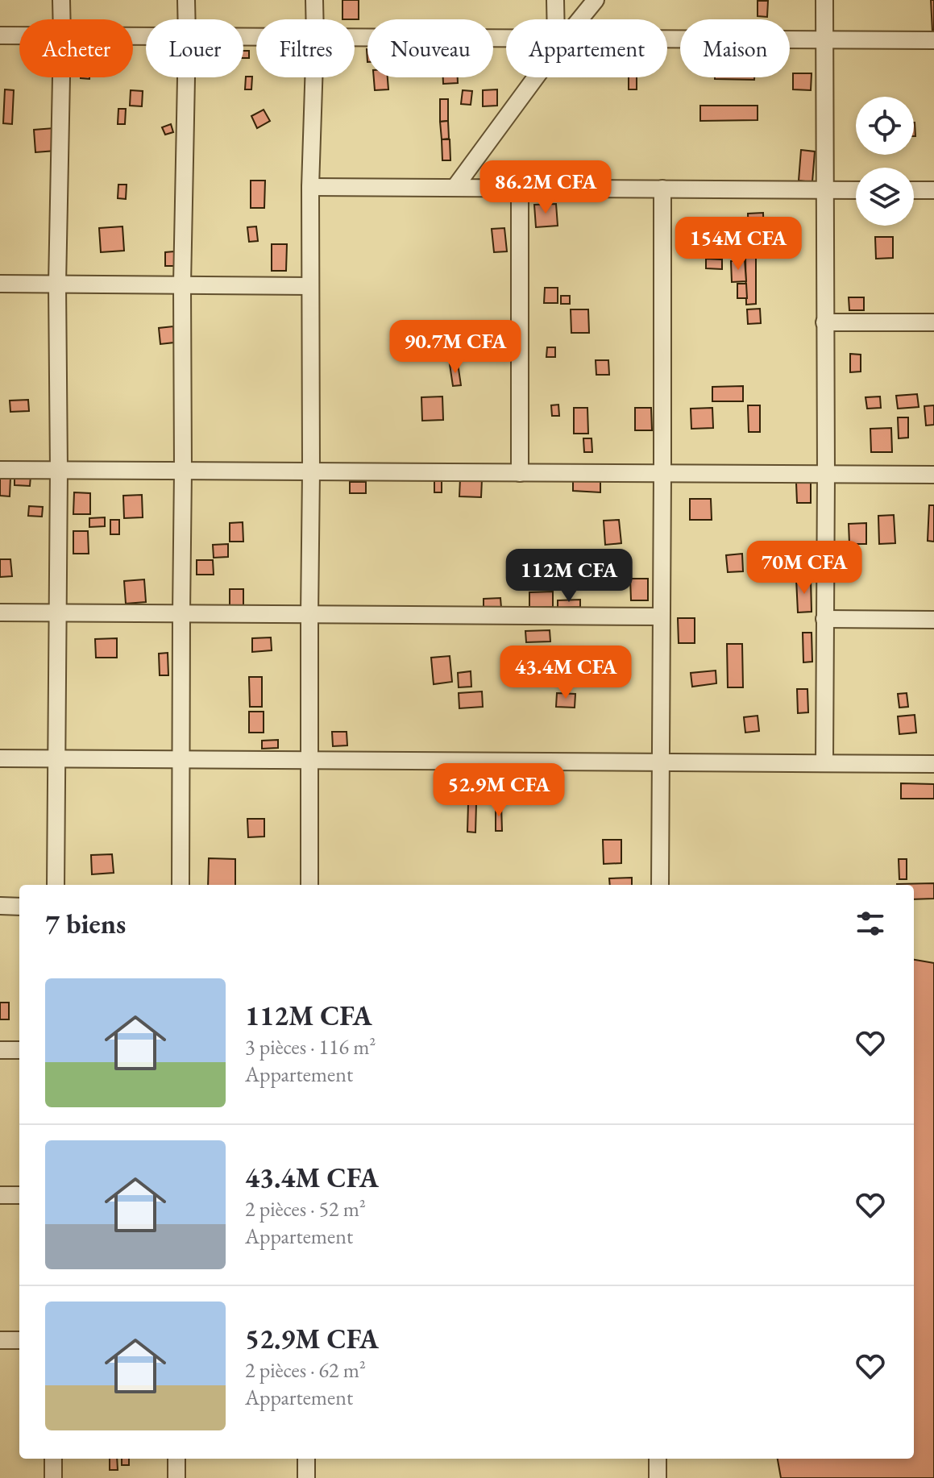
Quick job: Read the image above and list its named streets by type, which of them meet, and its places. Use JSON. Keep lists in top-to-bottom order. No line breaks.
{"page":{"chip":["Acheter","Louer","Filtres","Nouveau","Appartement","Maison"],"price":["86.2M CFA","154M CFA","90.7M CFA","70M CFA","112M CFA","43.4M CFA","52.9M CFA"],"heading":"7 biens","list":[{"name":"112M CFA","note":"3 pièces · 116 m² · Appartement"},{"name":"43.4M CFA","note":"2 pièces · 52 m² · Appartement"},{"name":"52.9M CFA","note":"2 pièces · 62 m² · Appartement"}]}}
